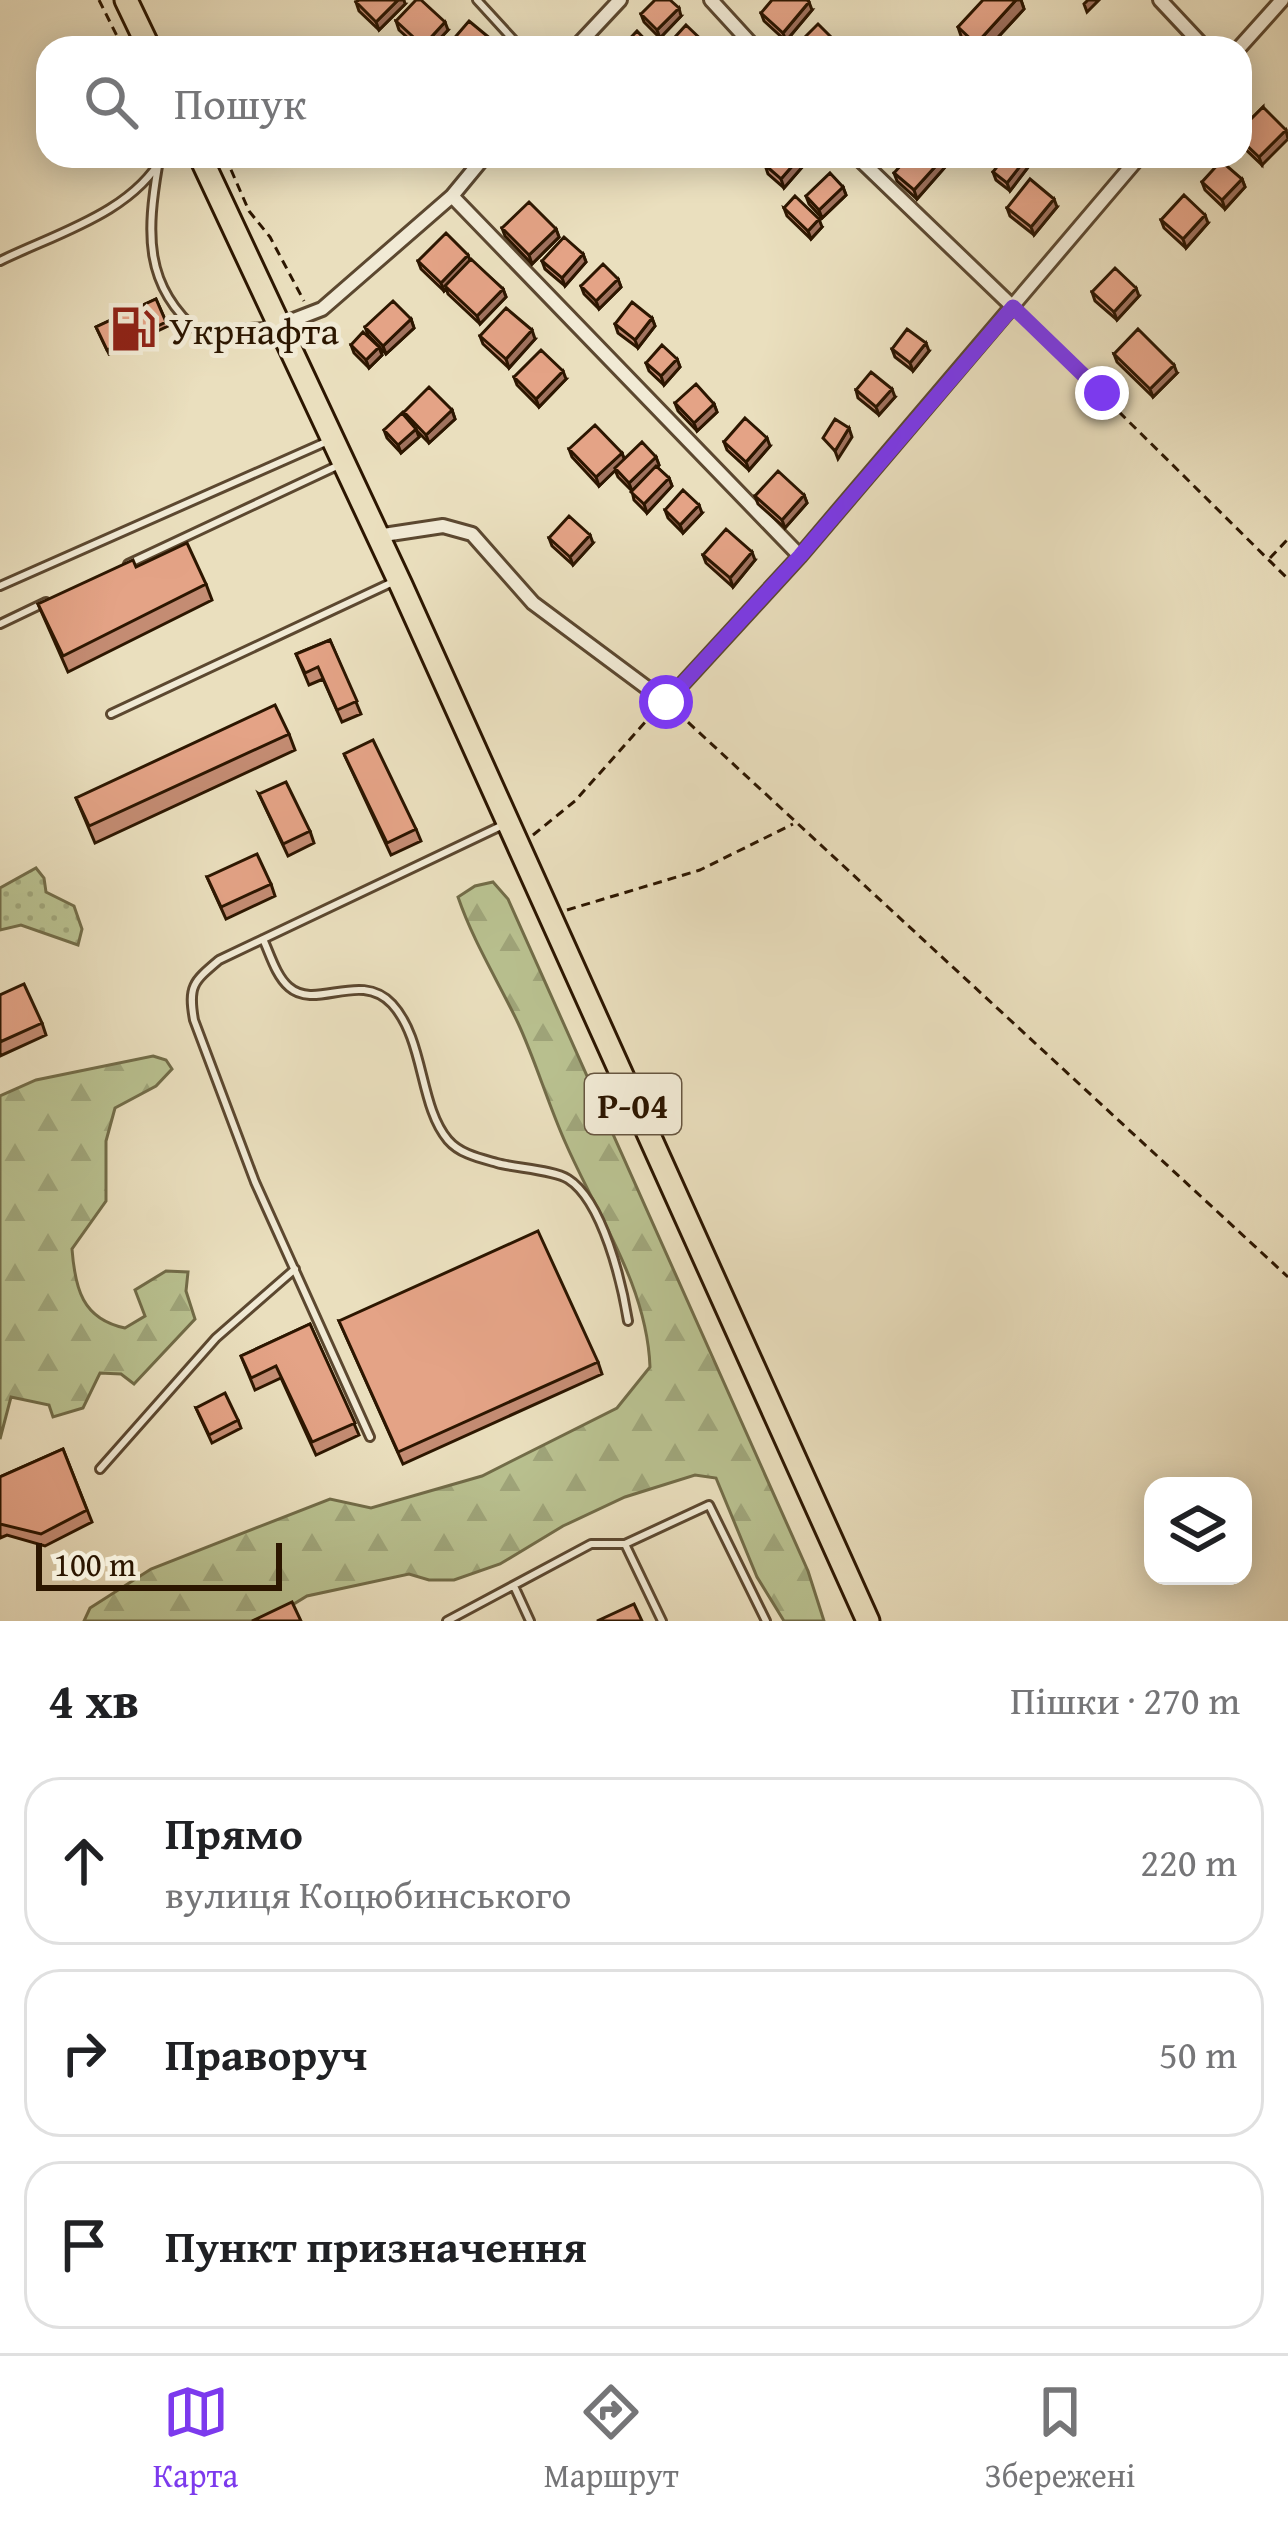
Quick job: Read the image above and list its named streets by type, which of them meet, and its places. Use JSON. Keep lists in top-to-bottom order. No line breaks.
{"streets":{"main road":["Р-04"]},"places":{"fuel station":["Укрнафта"]},"scale_bar":"100 m","page":{"search":"Пошук","scale":"100 m","heading":["4 хв","Пішки · 270 m"],"list":[["Прямо","вулиця Коцюбинського","220 m"],["Праворуч","50 m"],"Пункт призначення"],"nav":["Карта","Маршрут","Збережені"]}}
